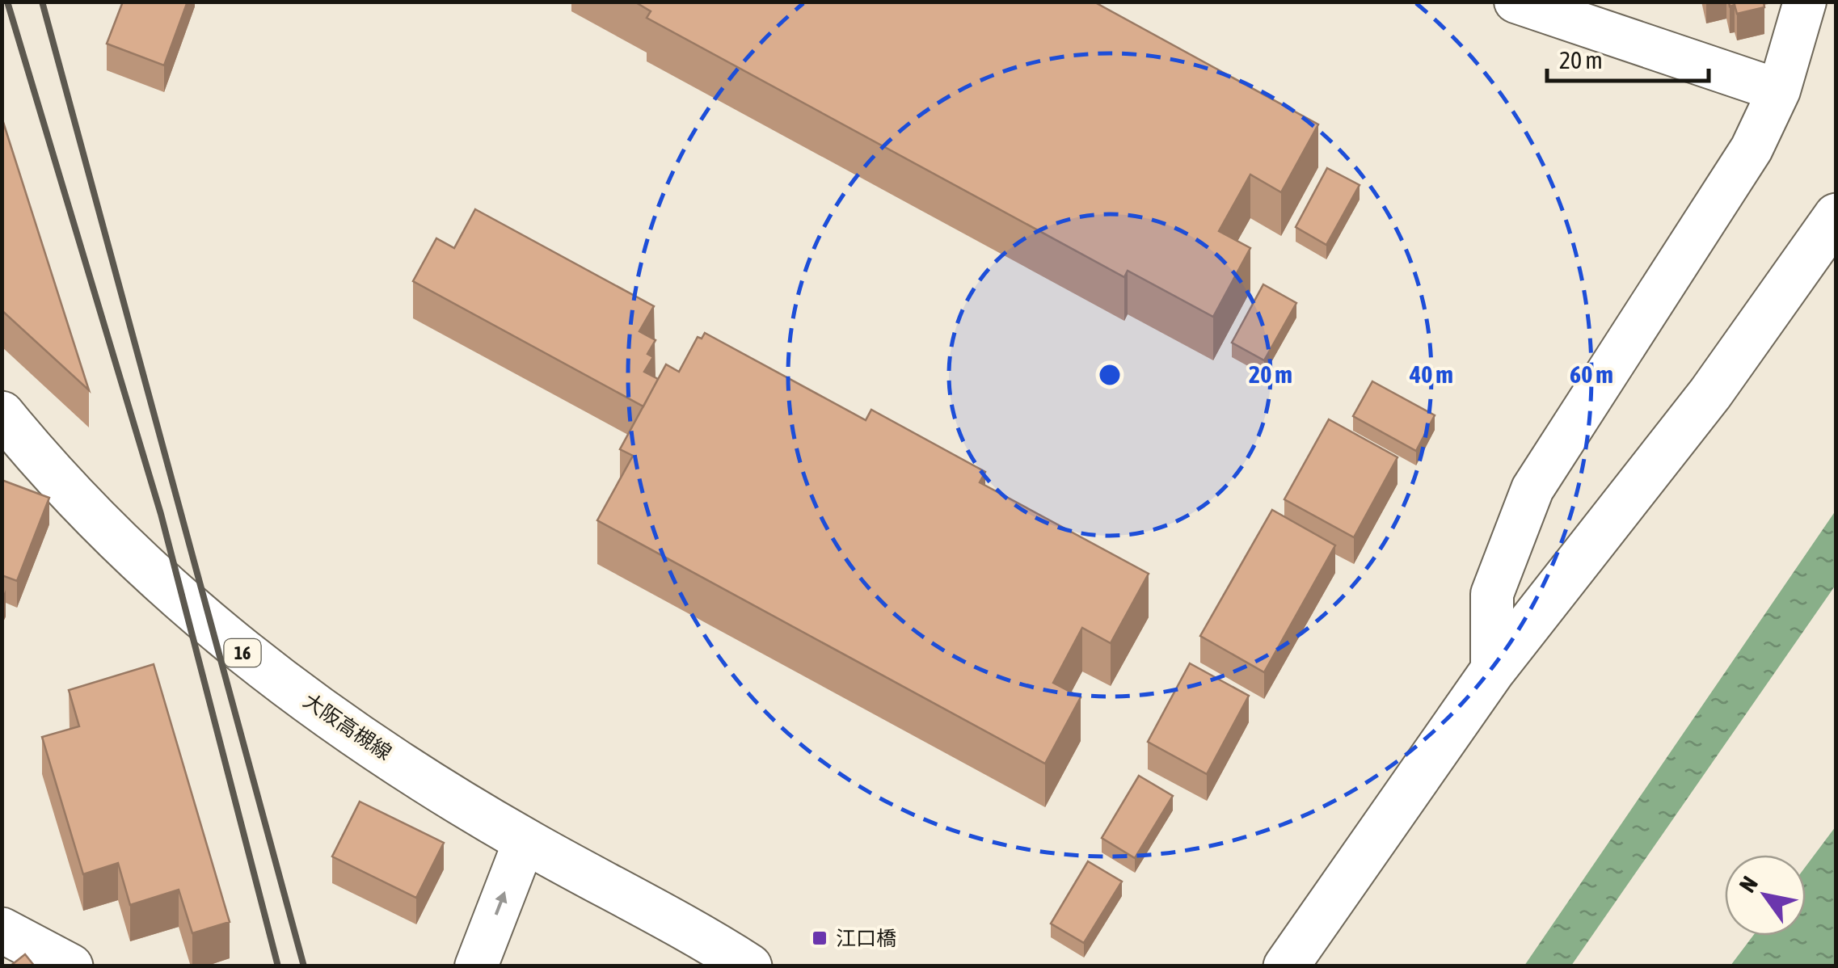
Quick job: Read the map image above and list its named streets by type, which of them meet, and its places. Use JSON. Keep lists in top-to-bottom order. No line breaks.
{"streets":{"street":["16","大阪高槻線"]},"places":{"transit":["江口橋"]},"scale_bar":"20 m","north":"top left","rings":["20 m","40 m","60 m"]}
